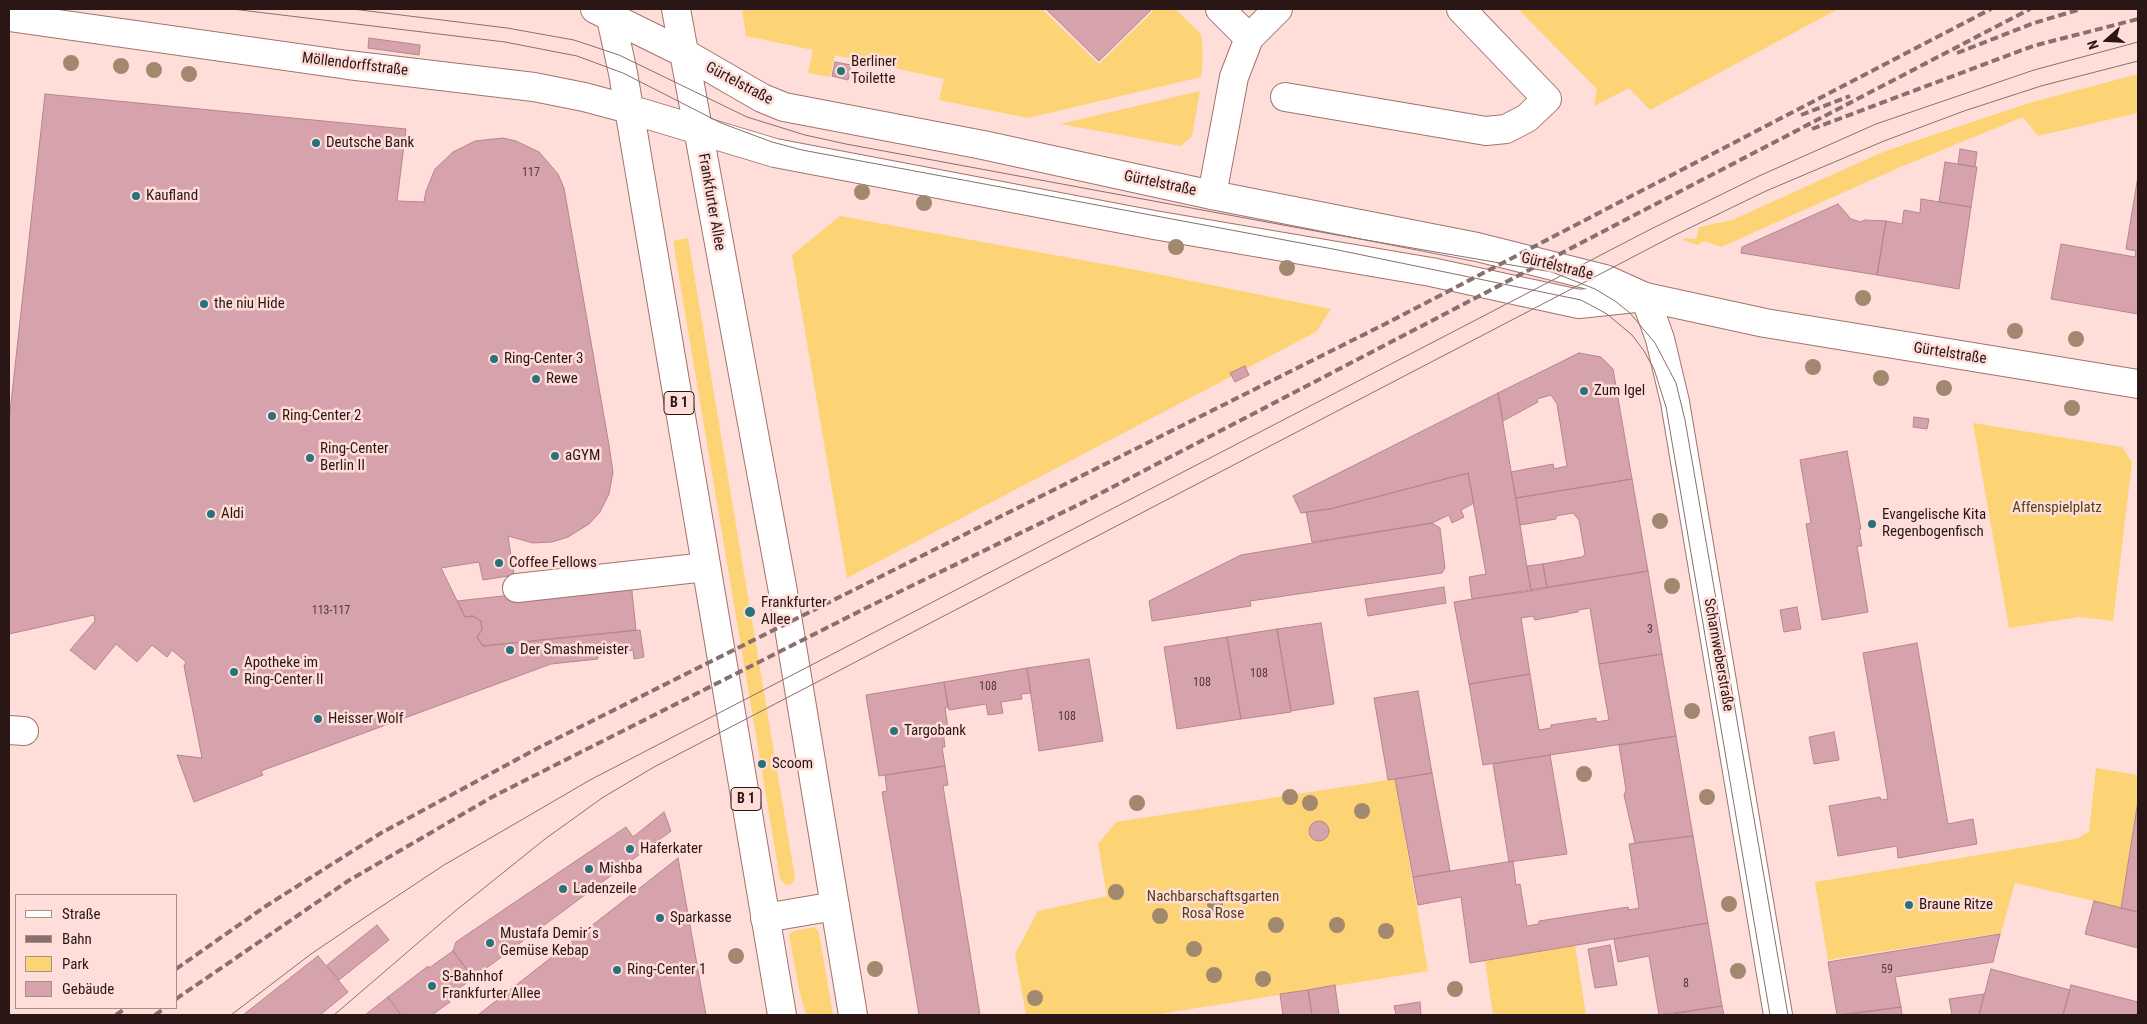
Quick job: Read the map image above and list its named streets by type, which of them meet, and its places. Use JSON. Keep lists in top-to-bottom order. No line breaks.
{"streets":{"main road":["Möllendorffstraße","Gürtelstraße","Frankfurter Allee","B 1","Scharnweberstraße"]},"crossings":[["Möllendorffstraße","Gürtelstraße"],["Möllendorffstraße","Frankfurter Allee"],["Möllendorffstraße","B 1"],["Gürtelstraße","Frankfurter Allee"],["Gürtelstraße","Scharnweberstraße"]],"parks":["Affenspielplatz","Nachbarschaftsgarten Rosa Rose"],"places":["Berliner Toilette","Deutsche Bank","Kaufland","the niu Hide","Ring-Center 3","Rewe","Zum Igel","Ring-Center 2","aGYM","Ring-Center Berlin II","Aldi","Evangelische Kita Regenbogenfisch","Coffee Fellows","Frankfurter Allee","Der Smashmeister","Apotheke im Ring-Center II","Heisser Wolf","Targobank","Scoom","Haferkater","Mishba","Ladenzeile","Braune Ritze","Sparkasse","Mustafa Demir´s Gemüse Kebap","Ring-Center 1","S-Bahnhof Frankfurter Allee"],"house_numbers":["117","113-117","3","108","108","108","108","59","8"],"legend":["Straße","Bahn","Park","Gebäude"],"north":"left"}
